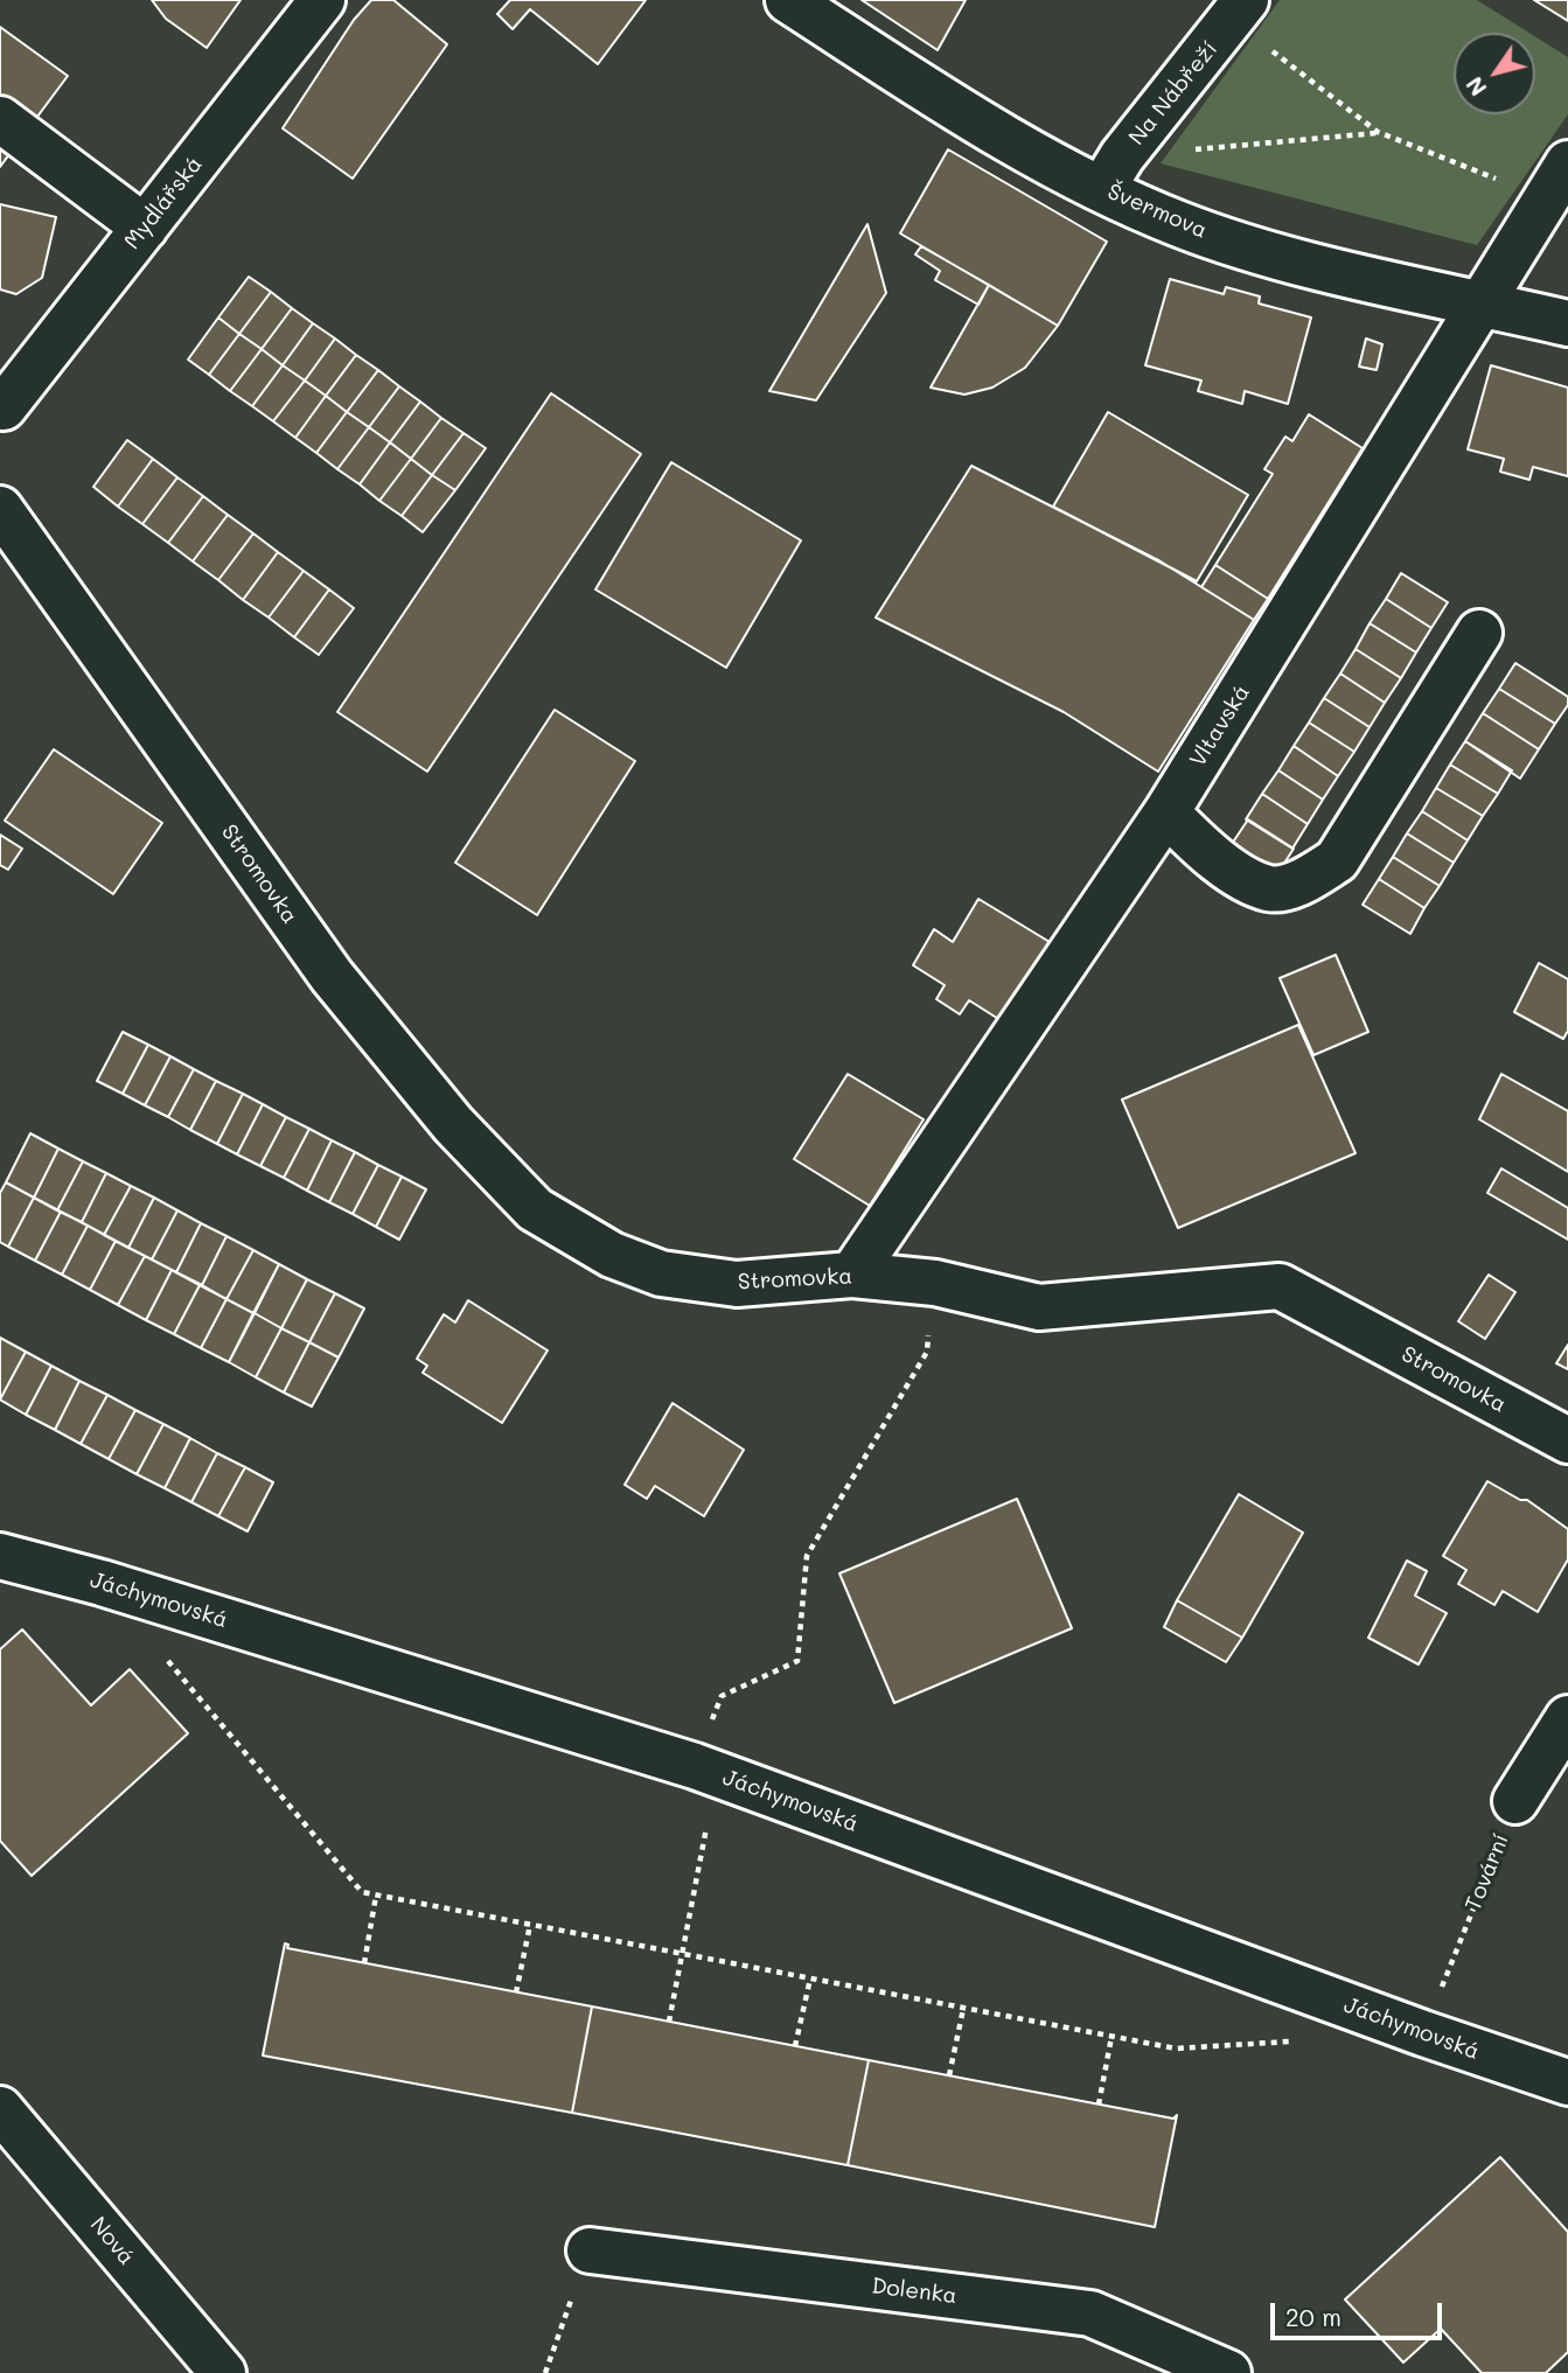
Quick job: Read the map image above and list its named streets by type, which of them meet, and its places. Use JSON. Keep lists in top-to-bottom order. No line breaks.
{"streets":{"street":["Na Nábřeží","Mydlářská","Švermova","Vltavská","Stromovka","Jáchymovská","Nová","Dolenka"],"path":["Tovární"]},"crossings":[["Na Nábřeží","Švermova"],["Švermova","Vltavská"],["Vltavská","Stromovka"],["Jáchymovská","Tovární"]],"scale_bar":"20 m","north":"bottom left"}
